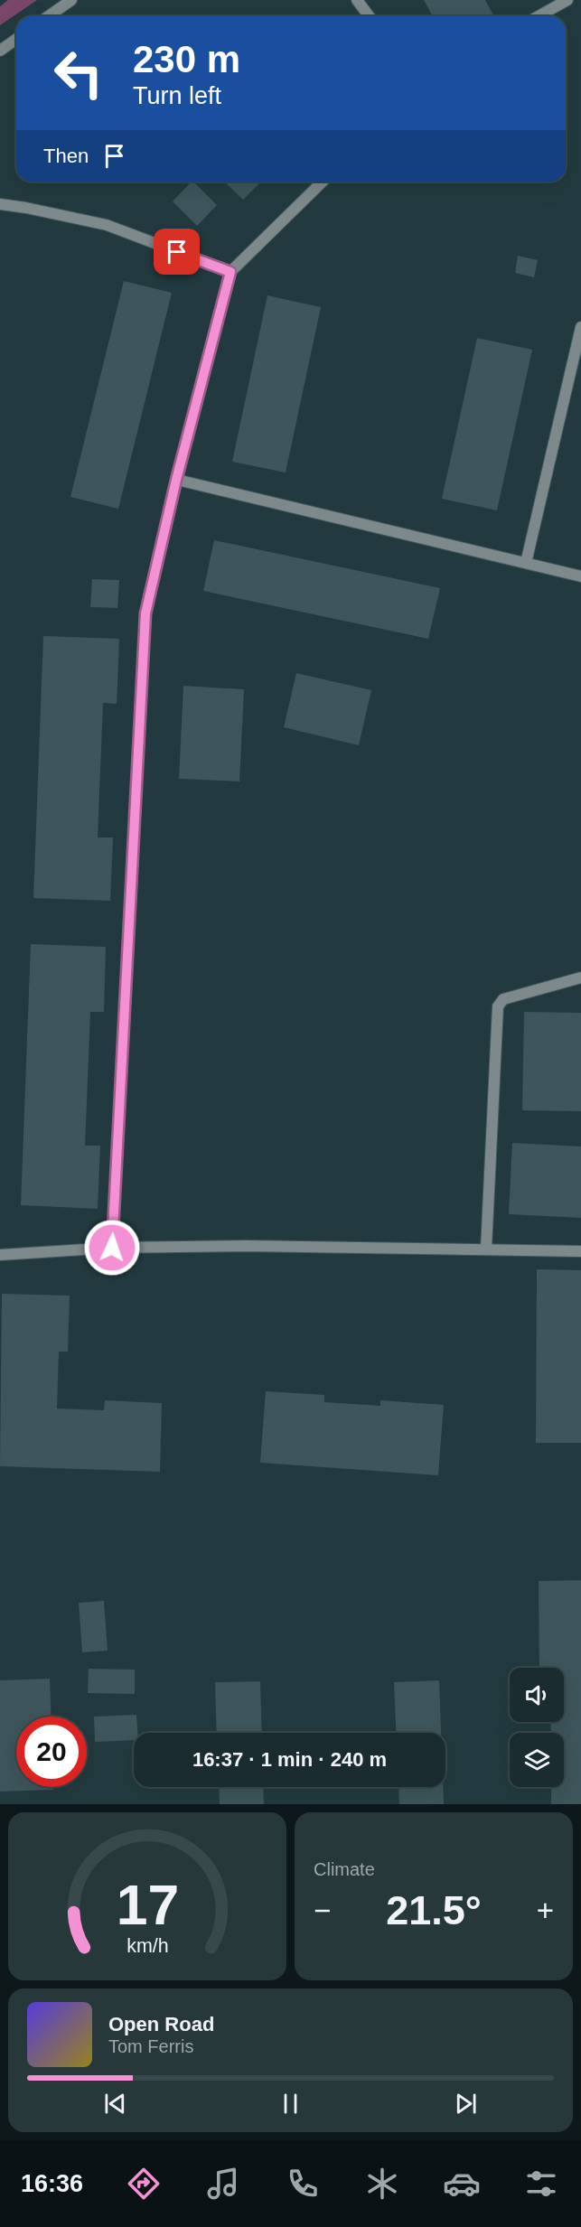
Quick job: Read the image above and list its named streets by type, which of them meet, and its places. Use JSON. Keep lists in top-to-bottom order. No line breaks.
{"page":{"turn":["230 m","Turn left"],"then":"Then","limit":"20","trip":"16:37 · 1 min · 240 m","tile":"Climate","heat":["−","21.5°","+"],"song":["Open Road","Tom Ferris"],"tabs":"16:36","gauge":["17","km/h"]}}
